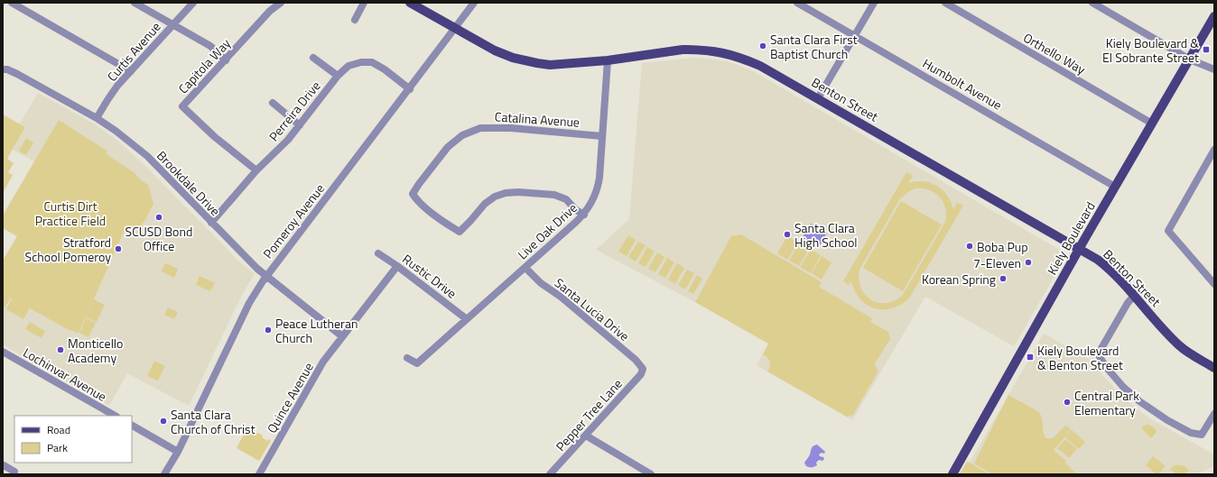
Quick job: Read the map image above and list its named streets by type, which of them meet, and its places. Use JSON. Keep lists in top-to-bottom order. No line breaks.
{"streets":{"main road":["Benton Street","Kiely Boulevard"],"street":["Curtis Avenue","Orthello Way","Capitola Way","Humbolt Avenue","Perreira Drive","Catalina Avenue","Brookdale Drive","Pomeroy Avenue","Live Oak Drive","Rustic Drive","Santa Lucia Drive","Lochinvar Avenue","Quince Avenue","Pepper Tree Lane"]},"crossings":[["Curtis Avenue","Brookdale Drive"],["Orthello Way","Kiely Boulevard"],["Capitola Way","Perreira Drive"],["Humbolt Avenue","Kiely Boulevard"],["Benton Street","Pomeroy Avenue"],["Benton Street","Live Oak Drive"],["Benton Street","Kiely Boulevard"],["Perreira Drive","Brookdale Drive"],["Perreira Drive","Pomeroy Avenue"],["Catalina Avenue","Live Oak Drive"],["Brookdale Drive","Pomeroy Avenue"],["Brookdale Drive","Quince Avenue"],["Live Oak Drive","Rustic Drive"],["Live Oak Drive","Santa Lucia Drive"],["Rustic Drive","Quince Avenue"],["Santa Lucia Drive","Pepper Tree Lane"]],"parks":["Curtis Dirt Practice Field"],"places":{"other":["Santa Clara First Baptist Church","SCUSD Bond Office","Santa Clara High School","Boba Pup","Stratford School Pomeroy","7-Eleven","Korean Spring","Peace Lutheran Church","Monticello Academy","Central Park Elementary","Santa Clara Church of Christ"],"transit":["Kiely Boulevard & El Sobrante Street","Kiely Boulevard & Benton Street"]},"legend":["Road","Park"]}
